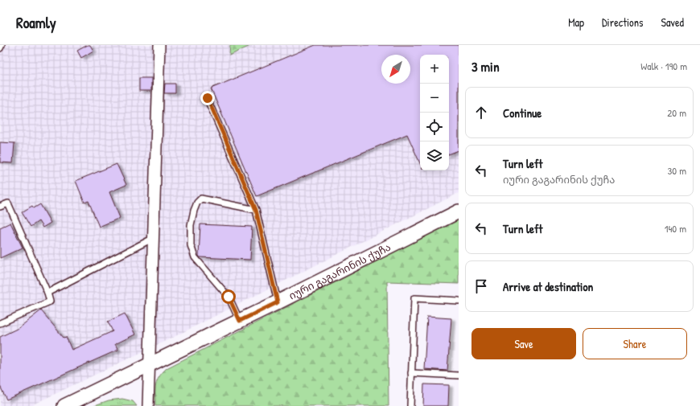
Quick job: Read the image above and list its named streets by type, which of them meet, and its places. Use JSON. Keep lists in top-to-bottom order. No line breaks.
{"streets":{"street":["იური გაგარინის ქუჩა"]},"north":"bottom left","page":{"header":"Roamly","nav":["Map","Directions","Saved"],"heading":["3 min","Walk · 190 m"],"map_buttons":["+","−"],"list":[["Continue","20 m"],["Turn left","იური გაგარინის ქუჩა","30 m"],["Turn left","140 m"],"Arrive at destination"],"buttons":["Save","Share"]}}
